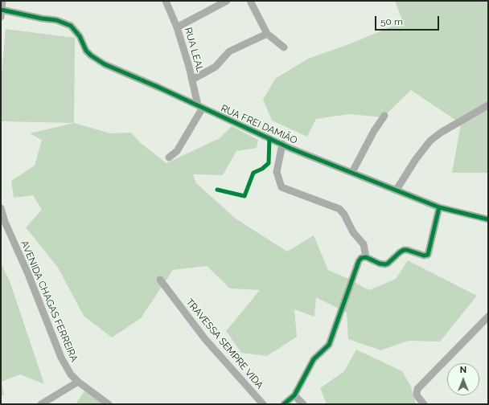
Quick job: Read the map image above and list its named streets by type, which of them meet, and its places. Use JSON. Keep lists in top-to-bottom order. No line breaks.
{"streets":{"street":["RUA LEAL","RUA FREI DAMIÃO","AVENIDA CHAGAS FERREIRA","TRAVESSA SEMPRE VIDA"]},"crossings":[["RUA LEAL","RUA FREI DAMIÃO"]],"scale_bar":"50 m","north":"top"}
